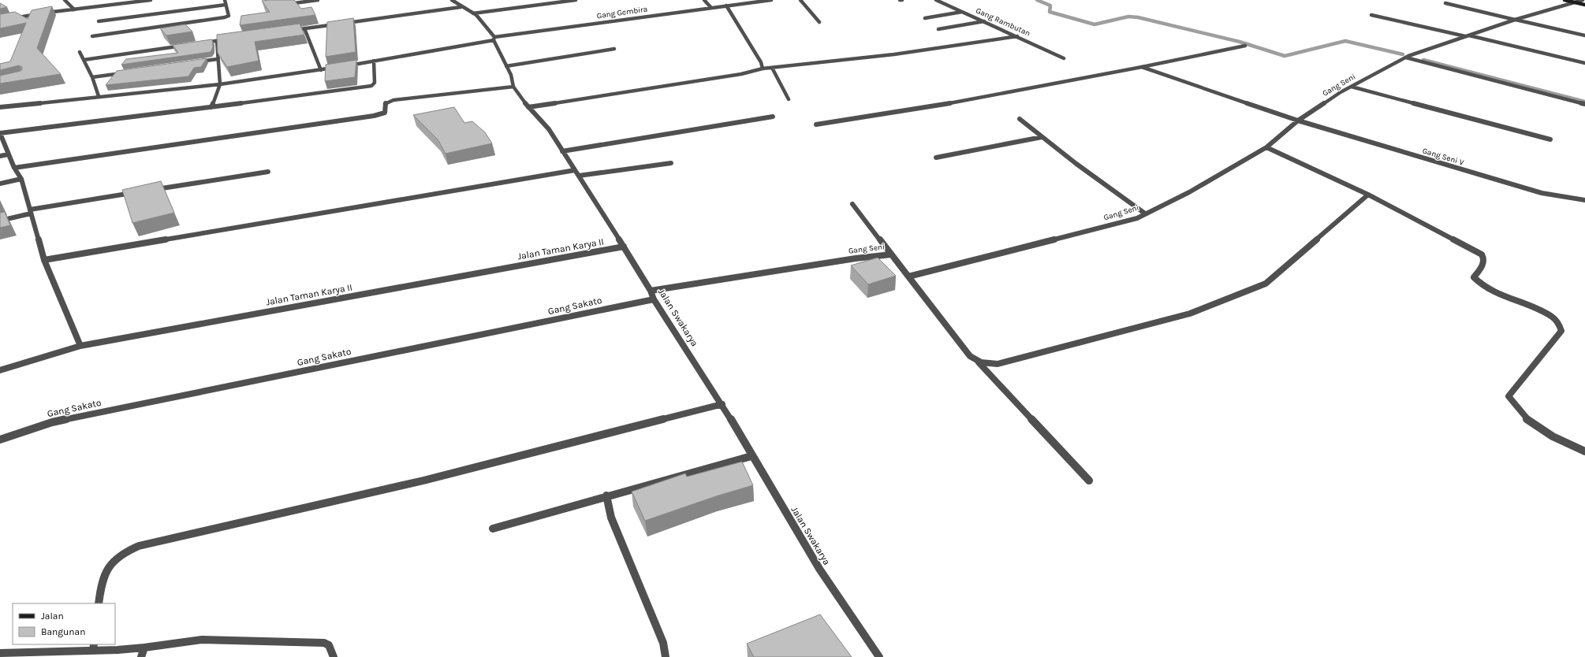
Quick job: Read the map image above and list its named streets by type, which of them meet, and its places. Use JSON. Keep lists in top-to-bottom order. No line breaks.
{"streets":{"street":["Gang Gembira","Gang Rambutan","Gang Seni","Gang Seni V","Jalan Taman Karya II","Gang Sakato","Jalan Swakarya"]},"crossings":[["Gang Gembira","Jalan Swakarya"],["Gang Seni","Gang Seni V"],["Gang Seni","Jalan Swakarya"],["Jalan Taman Karya II","Jalan Swakarya"],["Gang Sakato","Jalan Swakarya"]],"legend":["Jalan","Bangunan"]}
